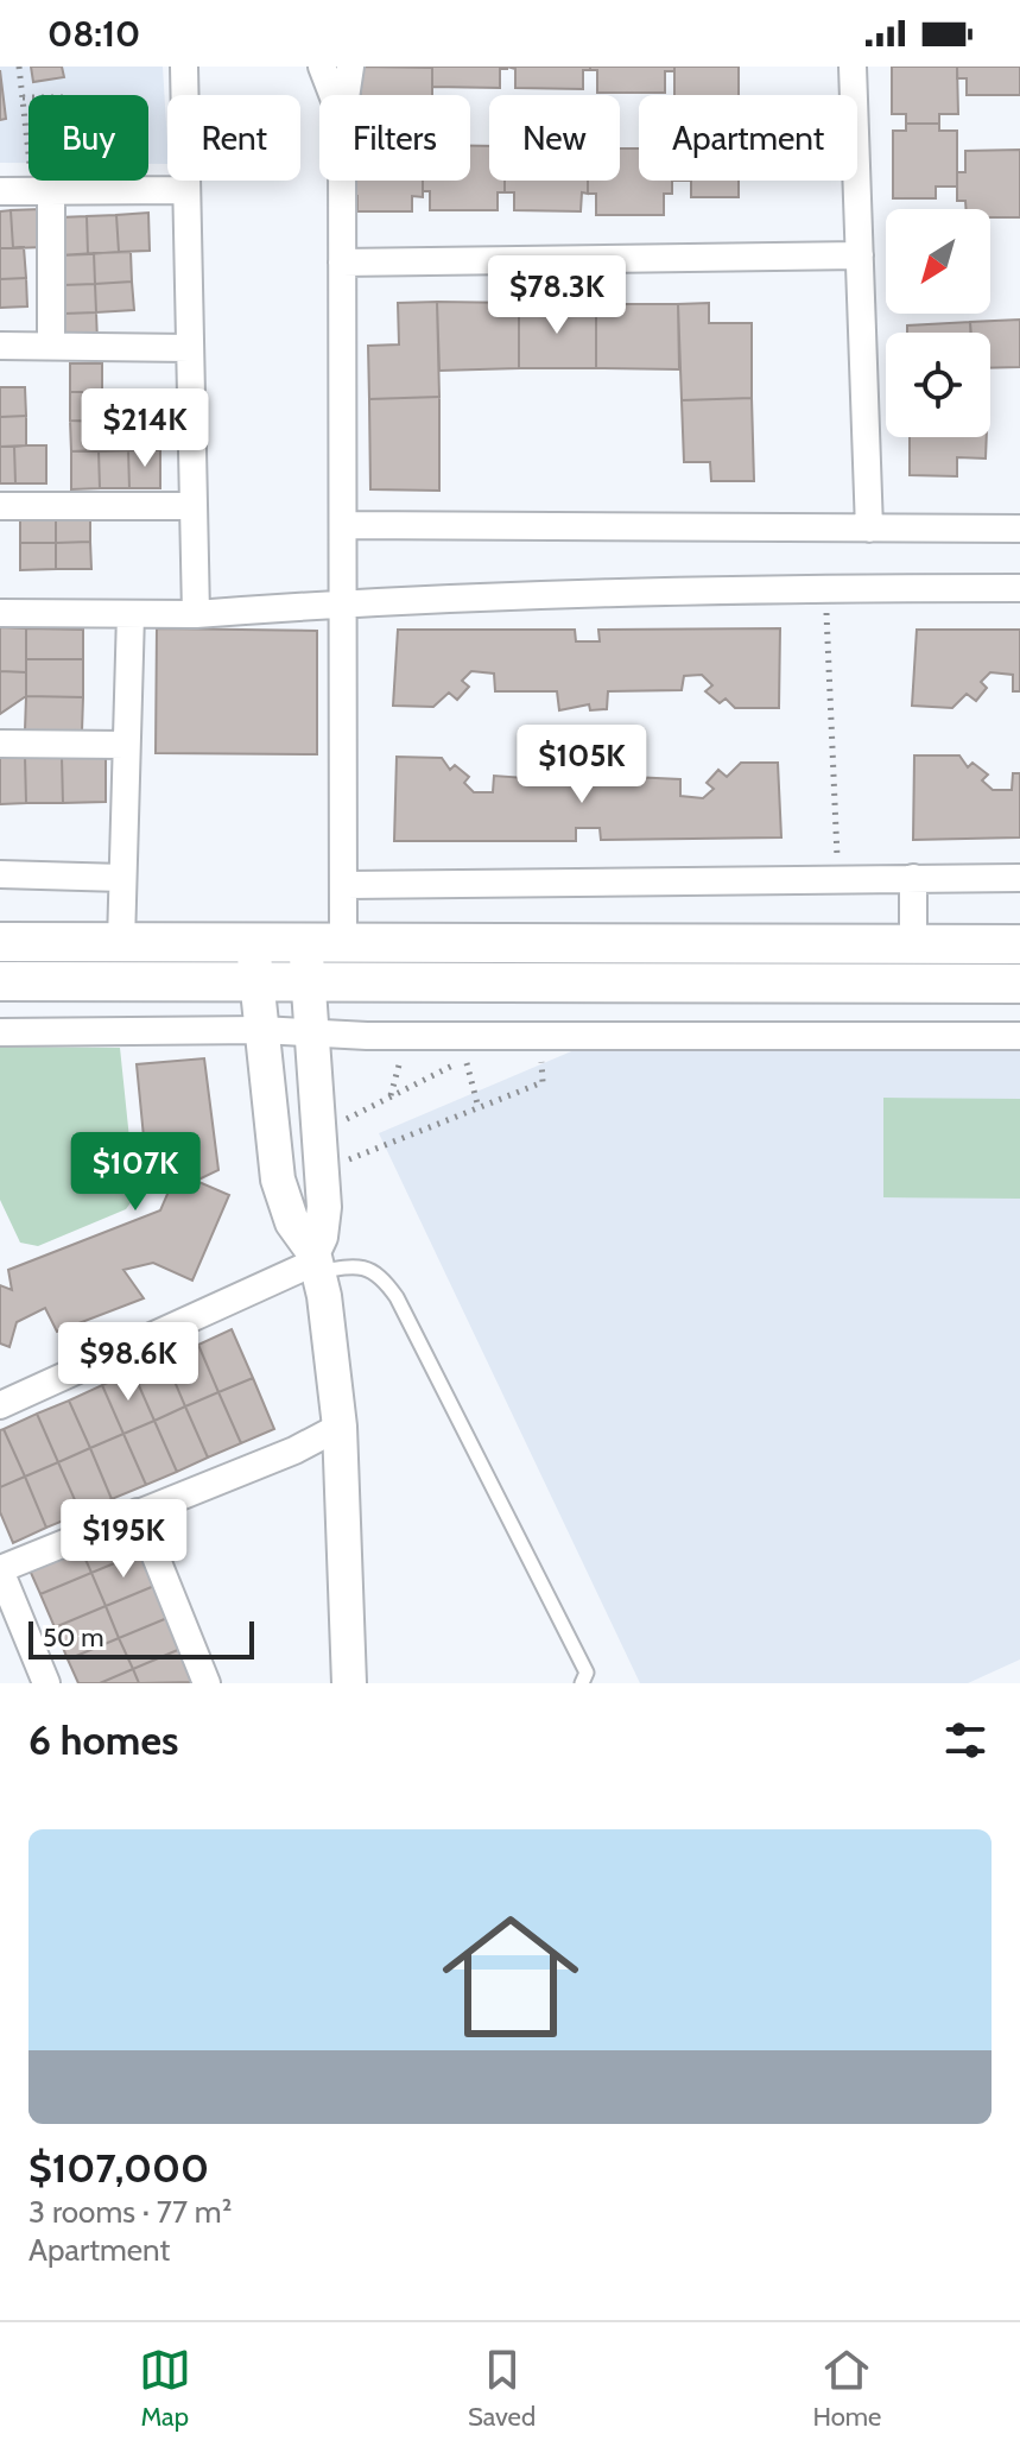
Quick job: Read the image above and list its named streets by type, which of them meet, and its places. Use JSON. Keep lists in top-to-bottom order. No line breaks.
{"scale_bar":"50 m","north":"bottom left","page":{"status":"08:10","chip":["Buy","Rent","Filters","New","Apartment"],"price":["$78.3K","$214K","$105K","$107K","$98.6K","$195K"],"scale":"50 m","heading":"6 homes","list":[{"name":"$107,000","note":"3 rooms · 77 m² · Apartment"}],"tabs":["Map","Saved","Home"]}}
